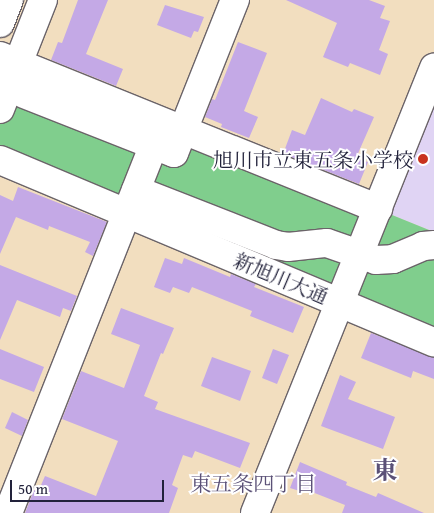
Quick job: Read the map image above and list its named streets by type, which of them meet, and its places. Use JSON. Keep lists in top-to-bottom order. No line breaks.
{"streets":{"street":["新旭川大通"]},"districts":["東","東五条四丁目"],"places":["旭川市立東五条小学校"],"scale_bar":"50 m"}
